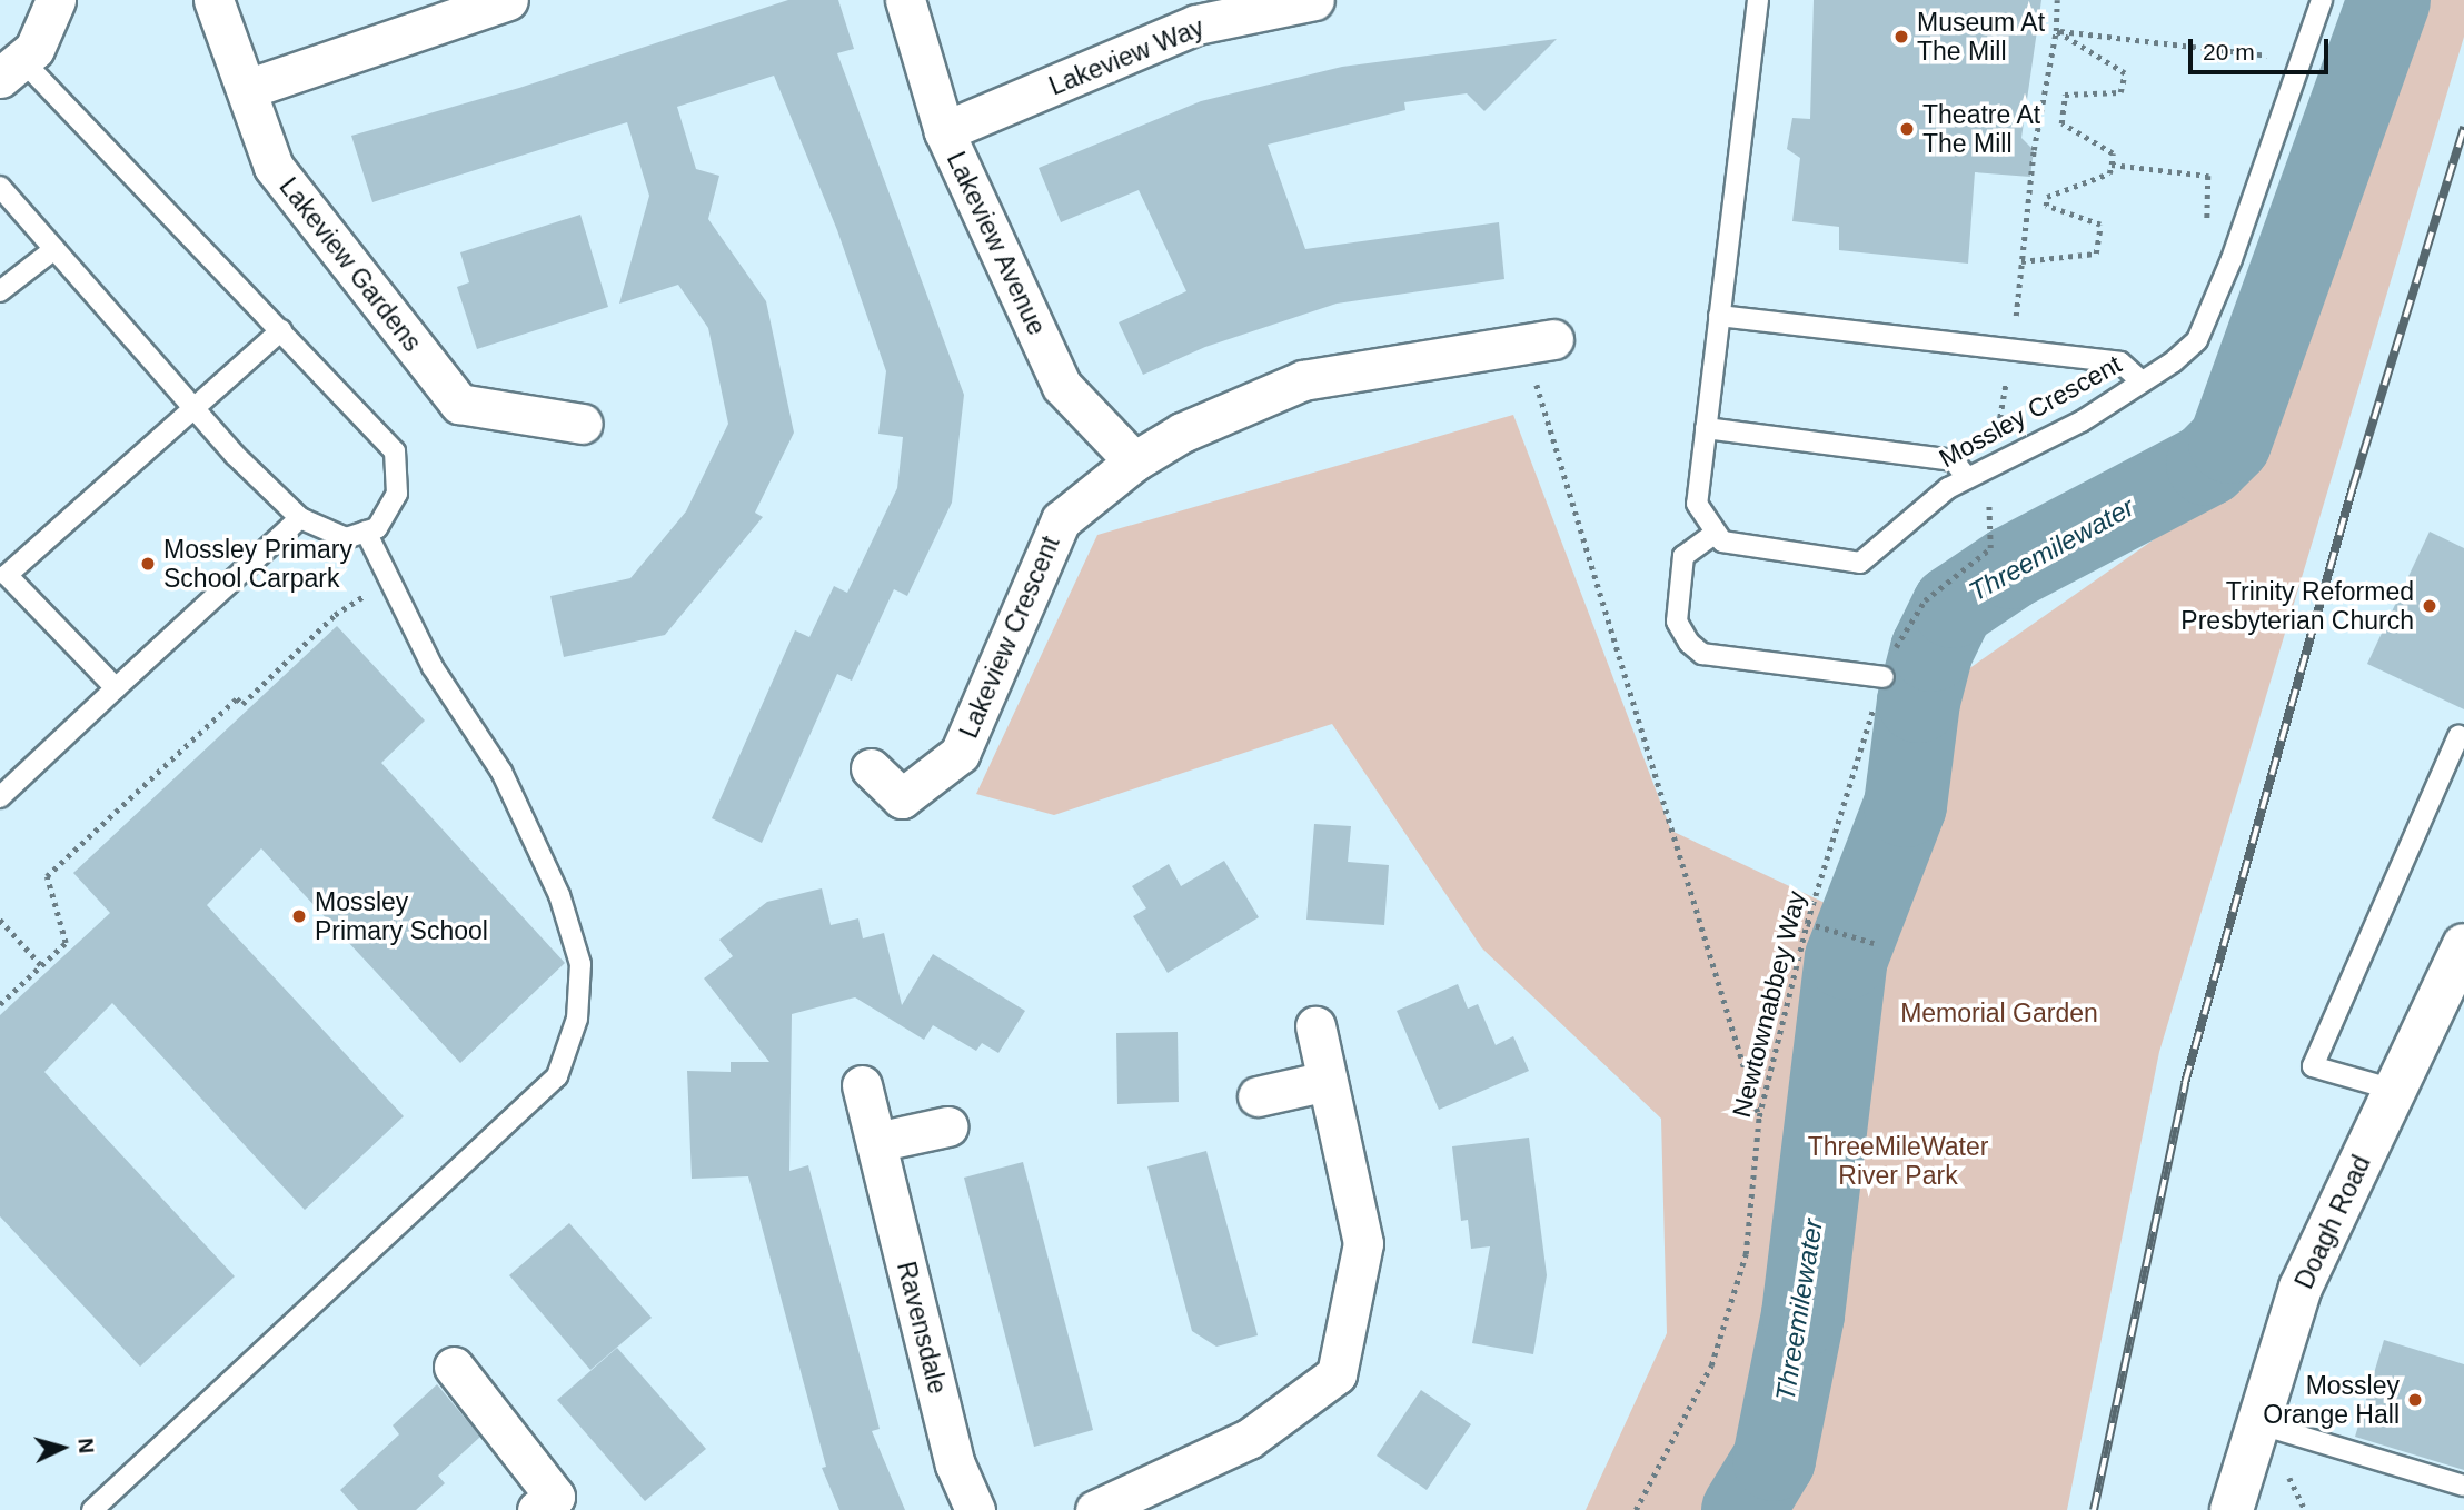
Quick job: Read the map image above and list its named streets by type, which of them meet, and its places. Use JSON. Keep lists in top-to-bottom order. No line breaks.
{"streets":{"main road":["Doagh Road"],"street":["Lakeview Way","Lakeview Avenue","Lakeview Gardens","Lakeview Crescent","Ravensdale"],"lane":["Mossley Crescent"],"path":["Newtownabbey Way"]},"crossings":[["Lakeview Way","Lakeview Avenue"],["Lakeview Avenue","Lakeview Crescent"]],"water":["Threemilewater"],"parks":["Memorial Garden","ThreeMileWater River Park"],"places":["Museum At The Mill","Theatre At The Mill","Mossley Primary School Carpark","Trinity Reformed Presbyterian Church","Mossley Primary School","Mossley Orange Hall"],"scale_bar":"20 m","north":"right"}
